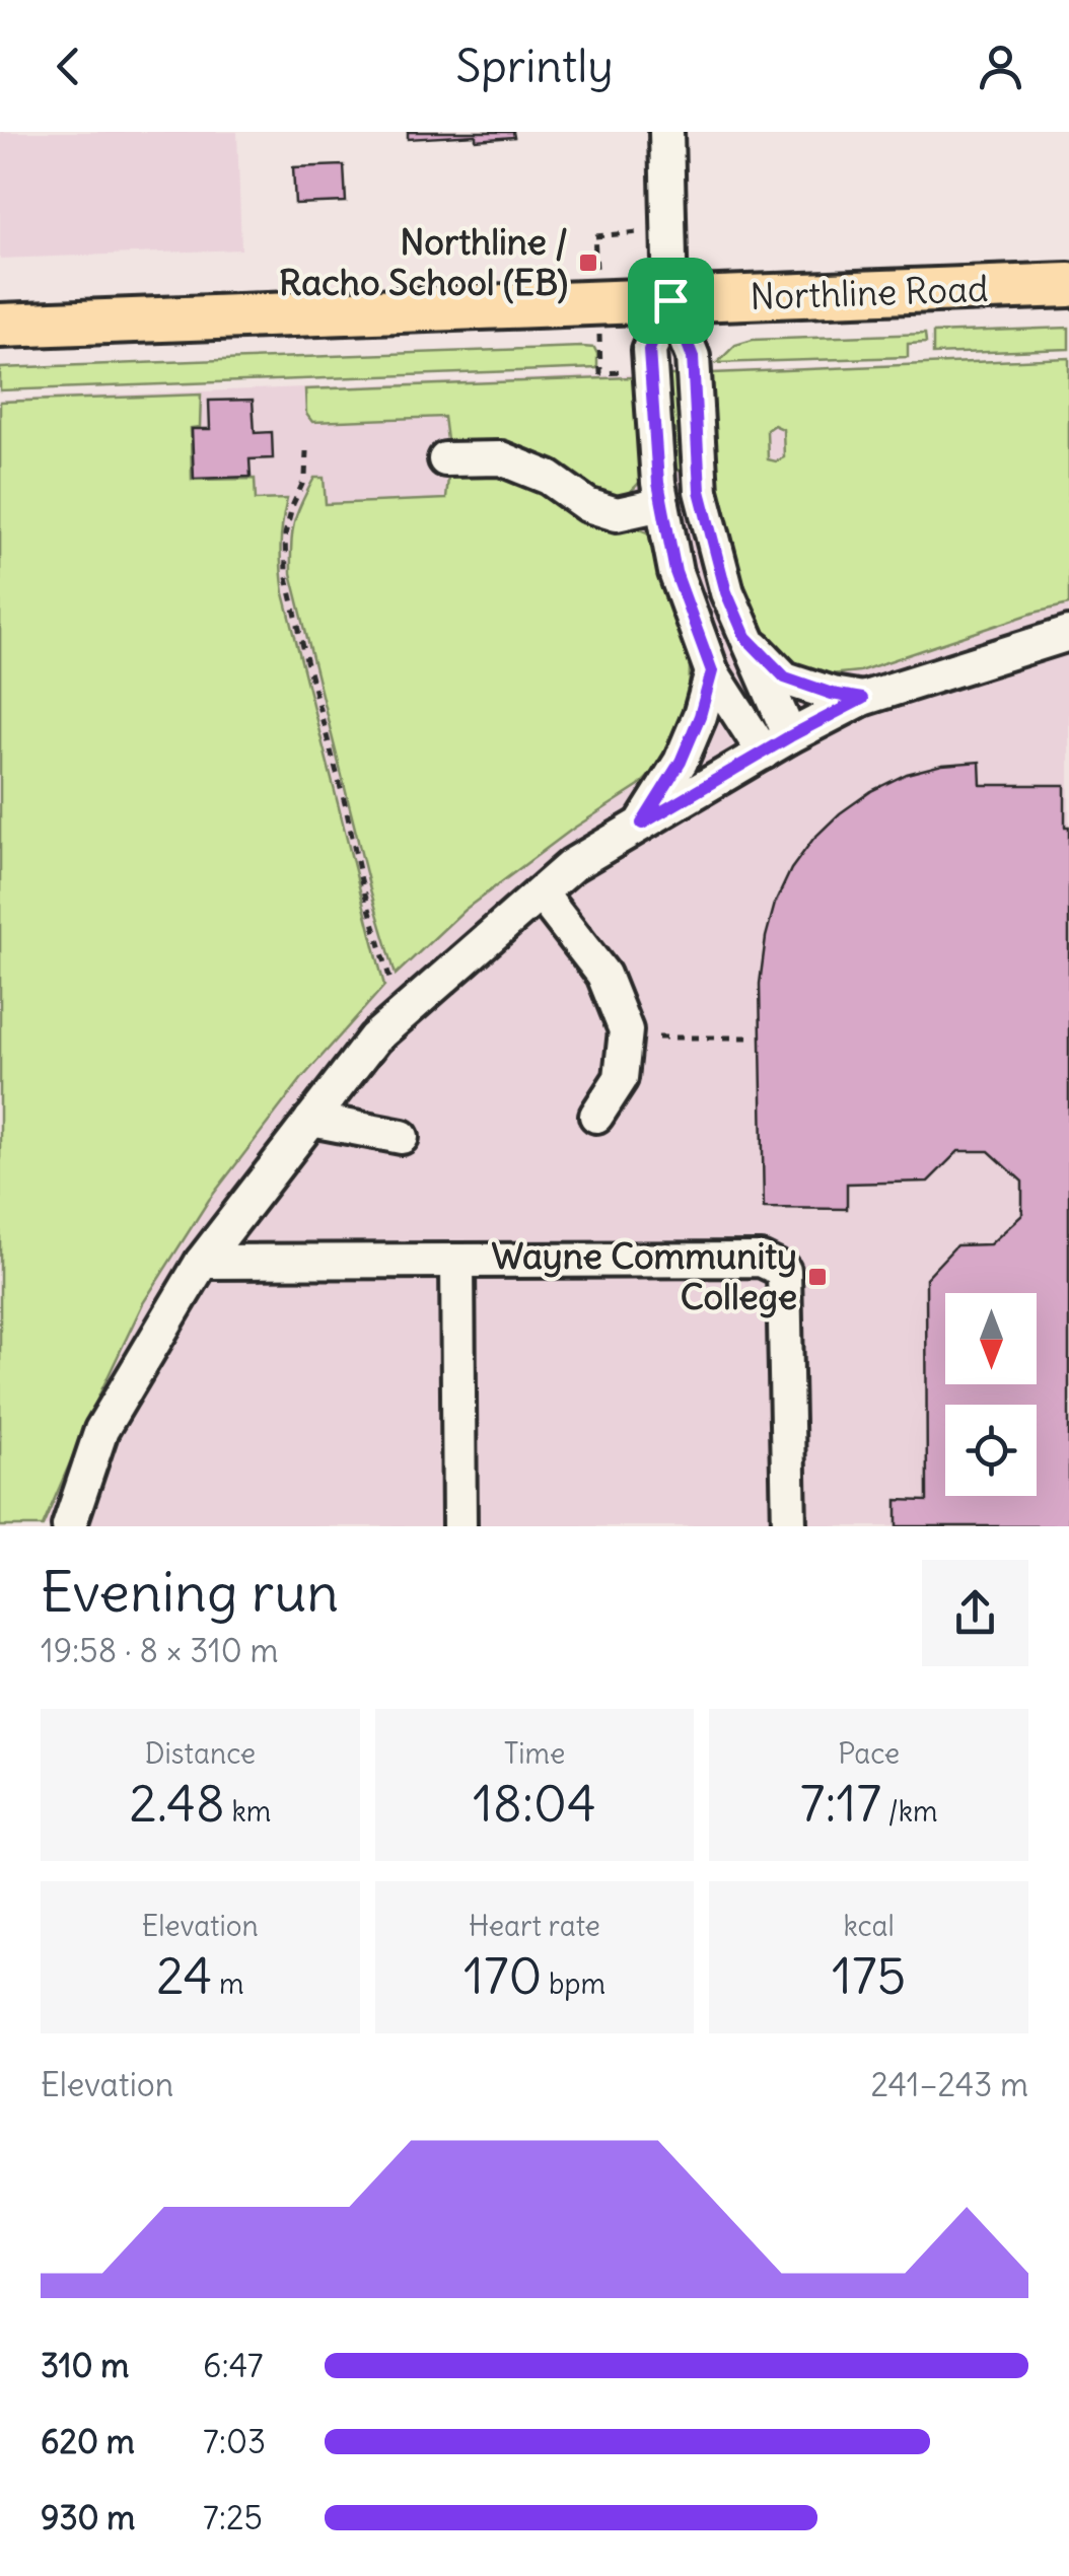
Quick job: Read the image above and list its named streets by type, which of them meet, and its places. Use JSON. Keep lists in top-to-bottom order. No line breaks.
{"streets":{"main road":["Northline Road"]},"places":{"transit":["Northline / Racho School (EB)","Wayne Community College"]},"north":"bottom","page":{"header":"Sprintly","heading":["Evening run","19:58 · 8 × 310 m"],"stats":[["Distance","2.48 km"],["Time","18:04"],["Pace","7:17 /km"],["Elevation","24 m"],["Heart rate","170 bpm"],["kcal","175"]],"chart":["Elevation","241–243 m"],"list":[{"name":"310 m","note":"6:47"},{"name":"620 m","note":"7:03"},{"name":"930 m","note":"7:25"}]}}
